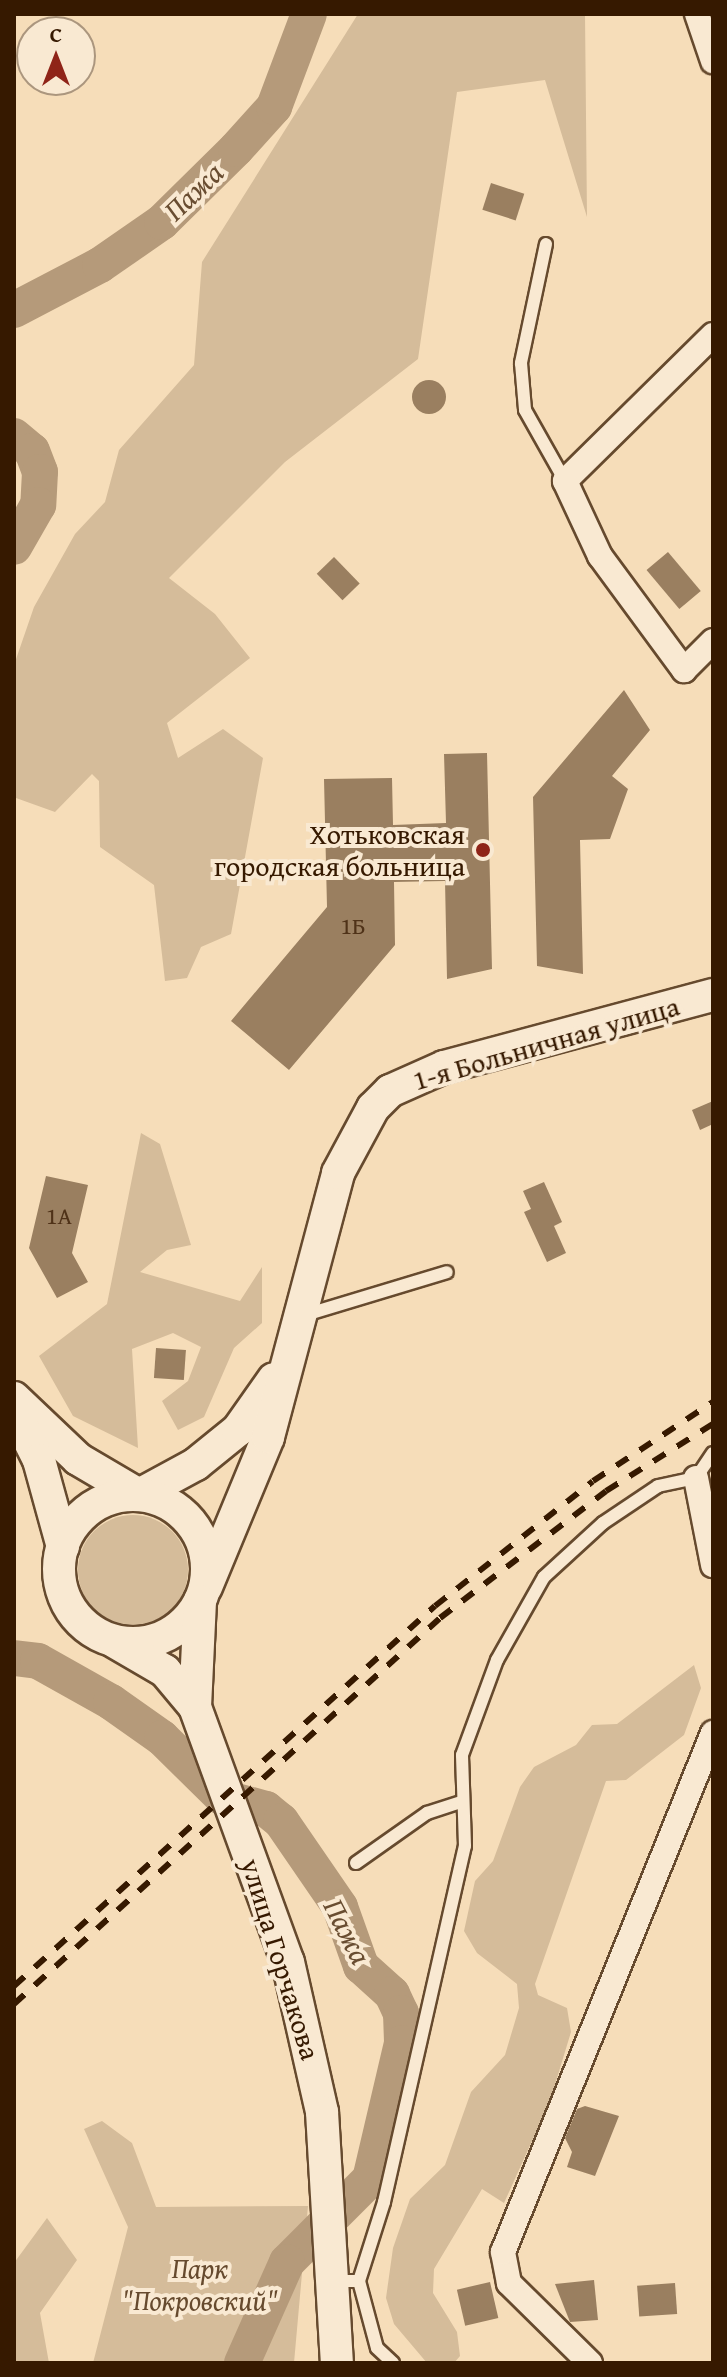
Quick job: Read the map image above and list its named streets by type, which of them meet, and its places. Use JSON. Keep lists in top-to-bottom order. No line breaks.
{"streets":{"main road":["1-я Больничная улица","улица Горчакова"]},"water":["Пажа"],"parks":["Парк \"Покровский\""],"places":["Хотьковская городская больница"],"house_numbers":["1Б","1А"],"north":"top"}
